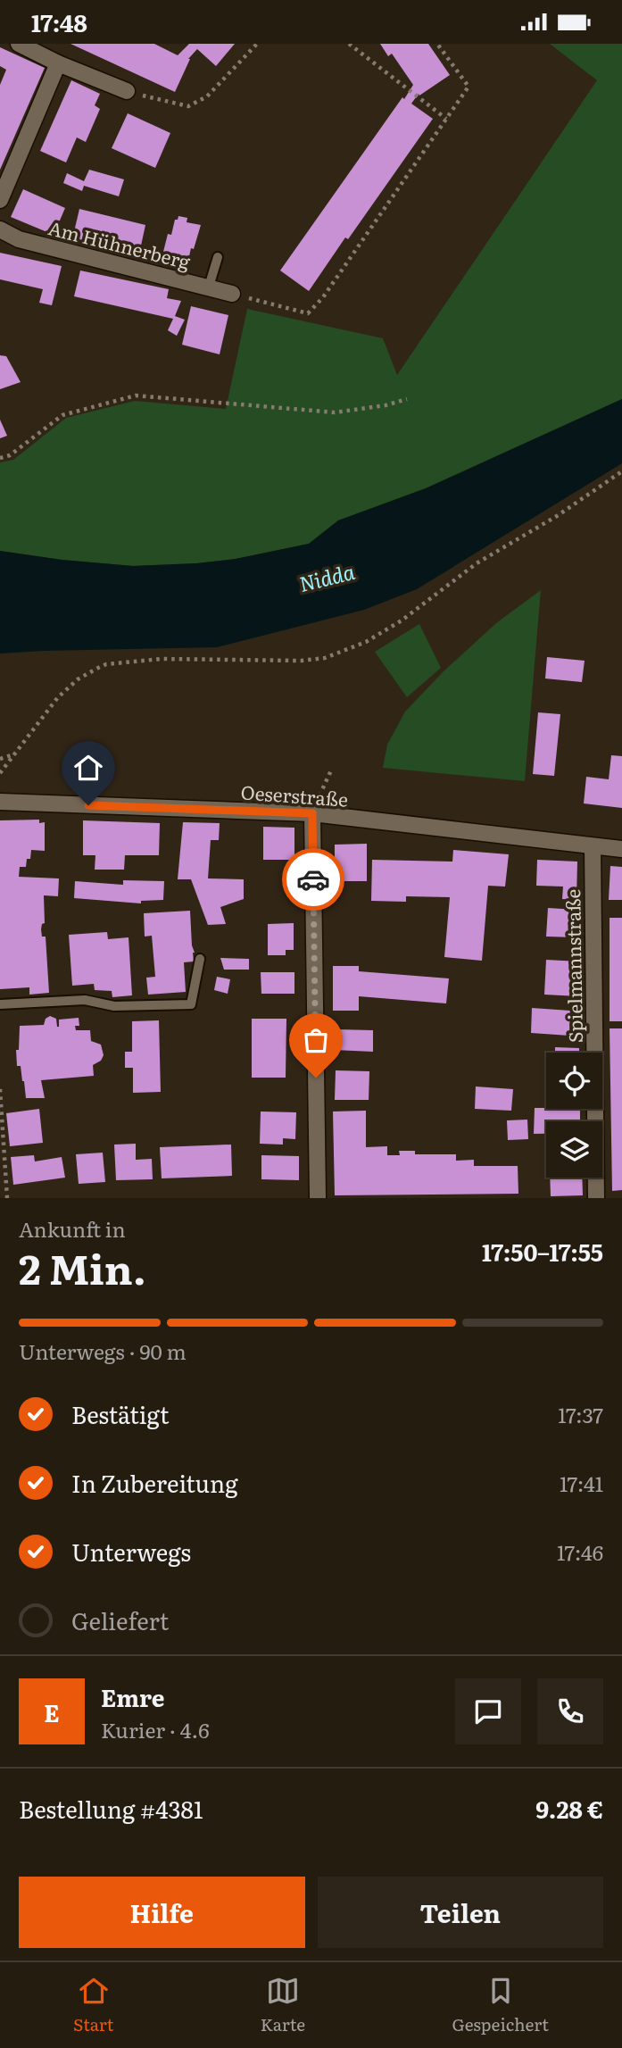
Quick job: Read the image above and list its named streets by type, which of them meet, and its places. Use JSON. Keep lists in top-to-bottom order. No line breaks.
{"streets":{"street":["Am Hühnerberg","Oeserstraße","Spielmannstraße"]},"crossings":[["Oeserstraße","Spielmannstraße"]],"water":["Nidda"],"page":{"status":"17:48","heading":["2 Min.","Ankunft in","17:50–17:55"],"panel":["Emre","Kurier · 4.6","Bestellung #4381","9.28 €"],"bar":"Unterwegs · 90 m","list":[["Bestätigt","17:37"],["In Zubereitung","17:41"],["Unterwegs","17:46"],"Geliefert"],"round":"E","buttons":["Hilfe","Teilen"],"tabs":["Start","Karte","Gespeichert"]}}
